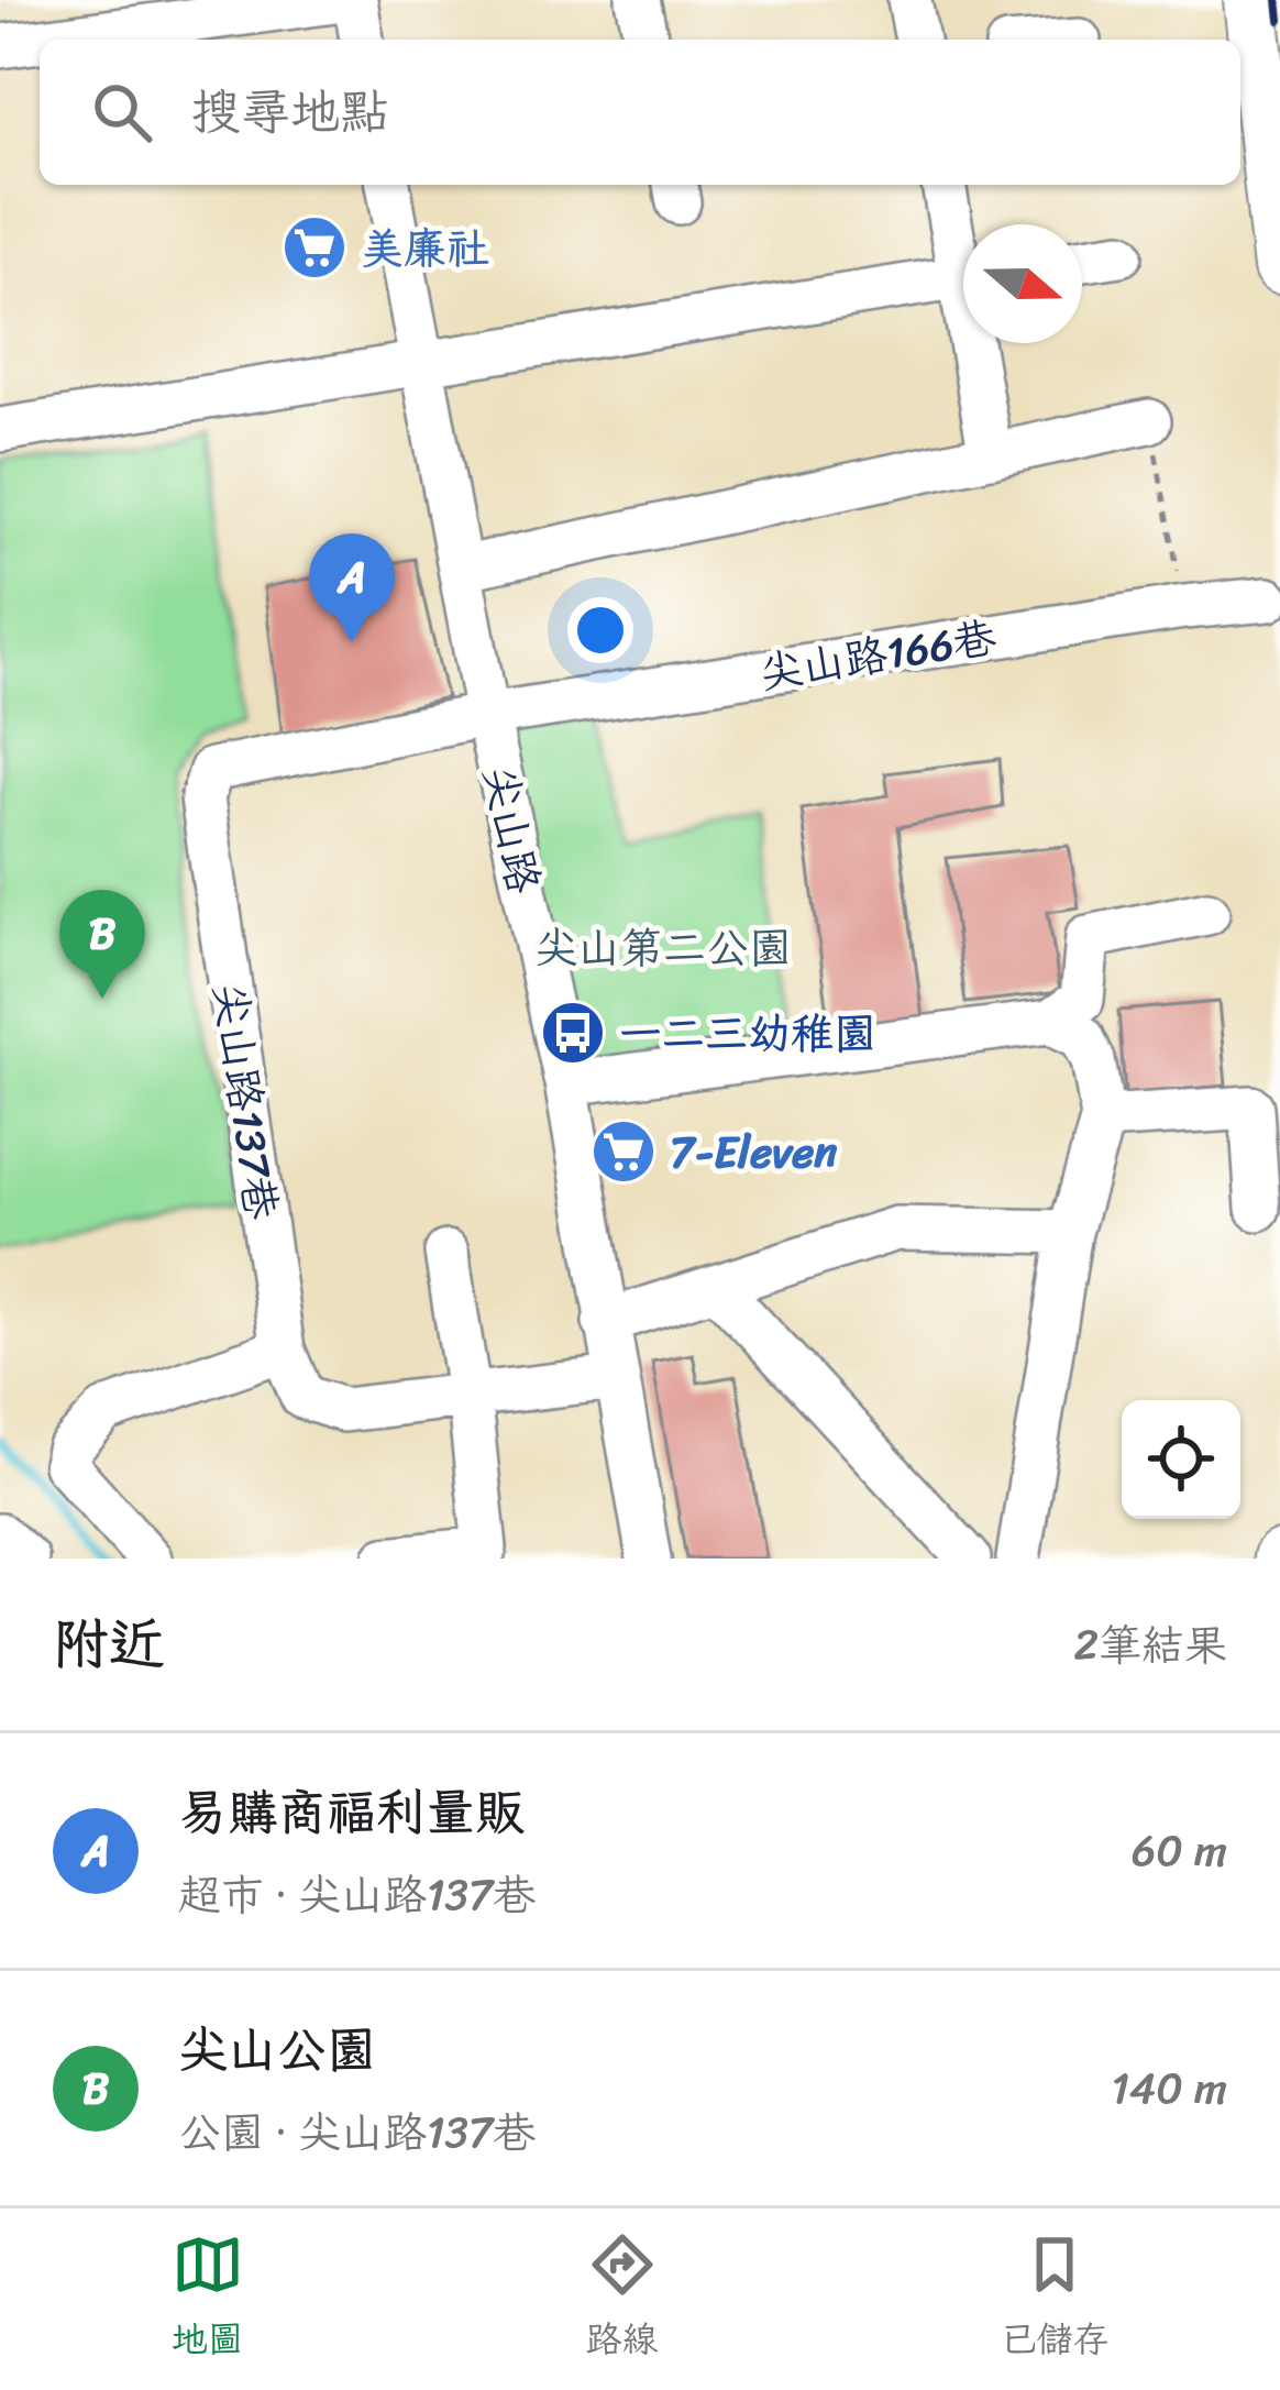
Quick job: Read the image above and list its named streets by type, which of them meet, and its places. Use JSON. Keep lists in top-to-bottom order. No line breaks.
{"streets":{"street":["尖山路166巷","尖山路","尖山路137巷"]},"crossings":[["尖山路166巷","尖山路"],["尖山路166巷","尖山路137巷"],["尖山路","尖山路137巷"]],"parks":["尖山第二公園"],"places":{"supermarket":["美廉社","7-Eleven"],"bus stop":["一二三幼稚園"]},"north":"right","page":{"search":"搜尋地點","pins":["A","B"],"heading":["附近","2筆結果"],"list":[{"mark":"A","name":"易購商福利量販","note":"超市 · 尖山路137巷","value":"60 m"},{"mark":"B","name":"尖山公園","note":"公園 · 尖山路137巷","value":"140 m"}],"nav":["地圖","路線","已儲存"]}}
